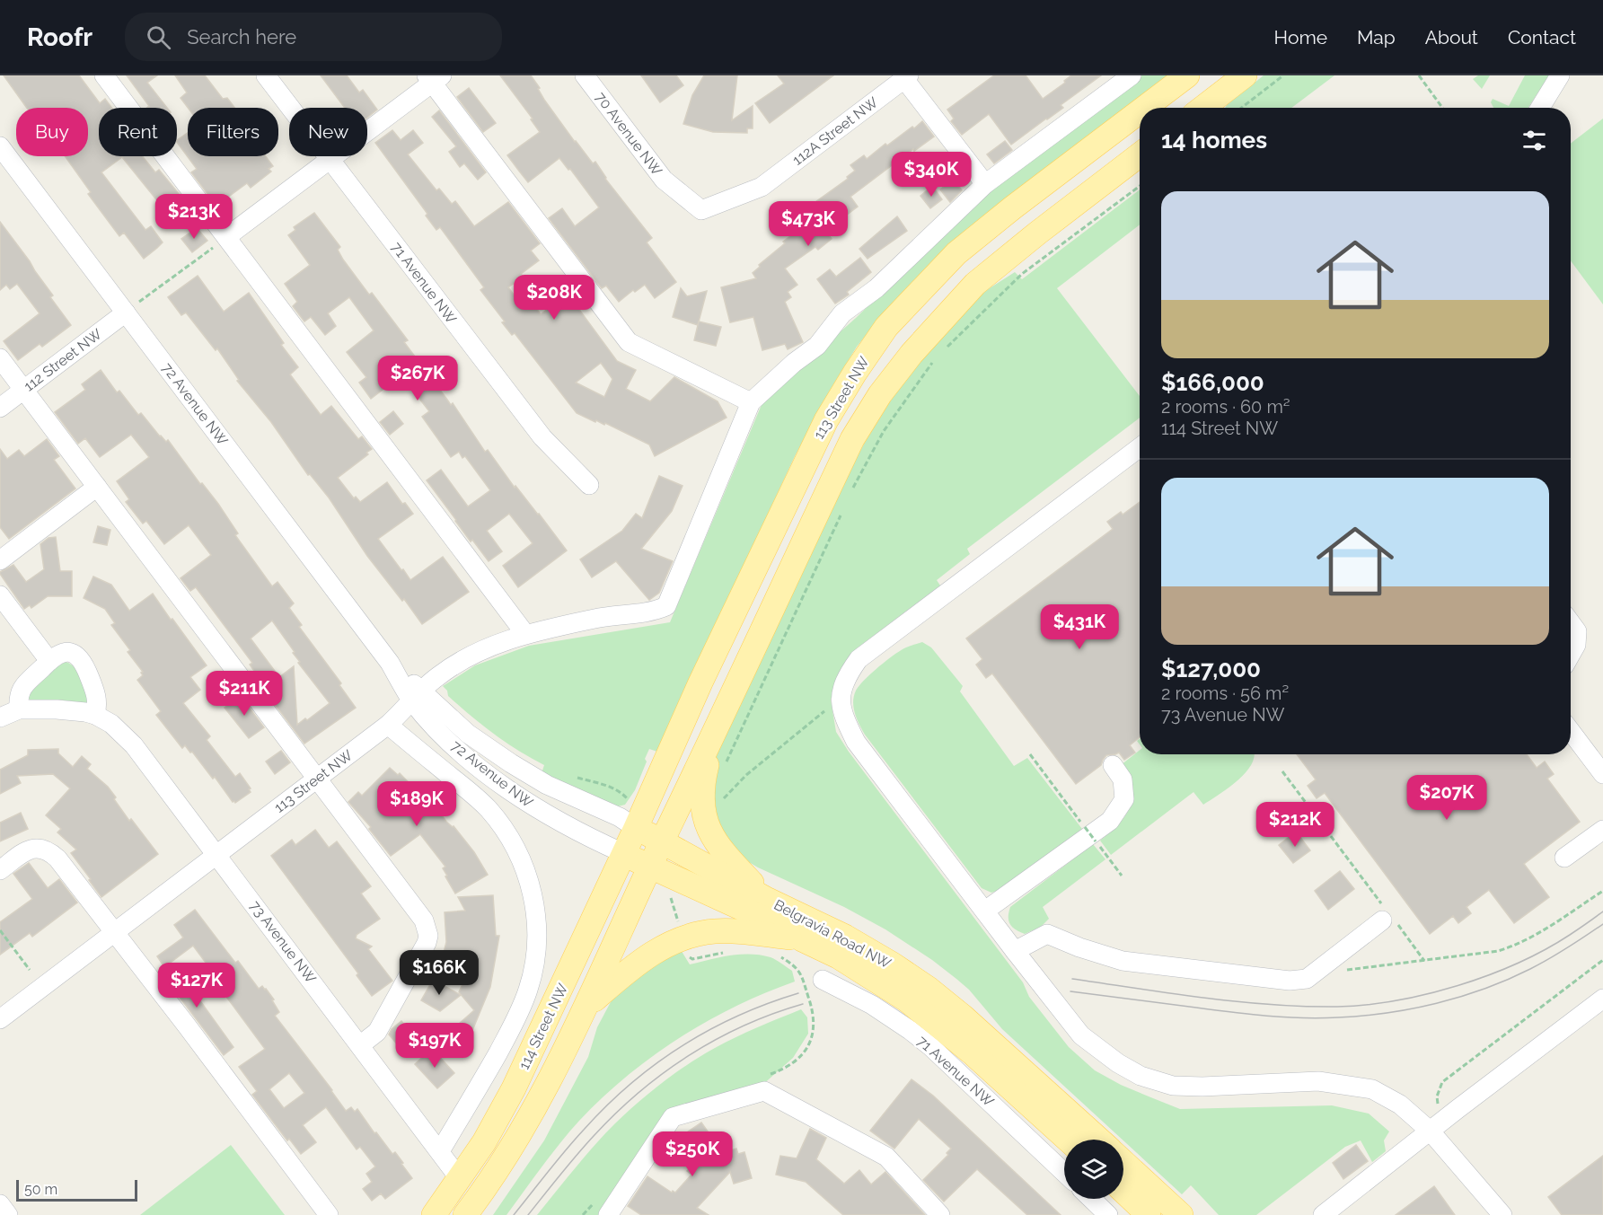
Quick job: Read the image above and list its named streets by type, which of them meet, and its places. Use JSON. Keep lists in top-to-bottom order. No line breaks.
{"streets":{"main road":["113 Street NW","Belgravia Road NW","114 Street NW"],"street":["112A Street NW","70 Avenue NW","71 Avenue NW","112 Street NW","72 Avenue NW","73 Avenue NW"]},"crossings":[["112A Street NW","70 Avenue NW"],["112 Street NW","72 Avenue NW"],["113 Street NW","72 Avenue NW"],["113 Street NW","Belgravia Road NW"],["113 Street NW","73 Avenue NW"],["113 Street NW","114 Street NW"],["72 Avenue NW","Belgravia Road NW"],["72 Avenue NW","114 Street NW"],["Belgravia Road NW","114 Street NW"],["73 Avenue NW","114 Street NW"]],"scale_bar":"50 m","page":{"header":"Roofr","search":"Search here","nav":["Home","Map","About","Contact"],"chip":["Buy","Rent","Filters","New"],"heading":"14 homes","price":["$340K","$213K","$473K","$208K","$267K","$431K","$211K","$207K","$189K","$212K","$166K","$127K","$197K","$250K"],"list":[{"name":"$166,000","note":"2 rooms · 60 m² · 114 Street NW"},{"name":"$127,000","note":"2 rooms · 56 m² · 73 Avenue NW"}],"scale":"50 m"}}
